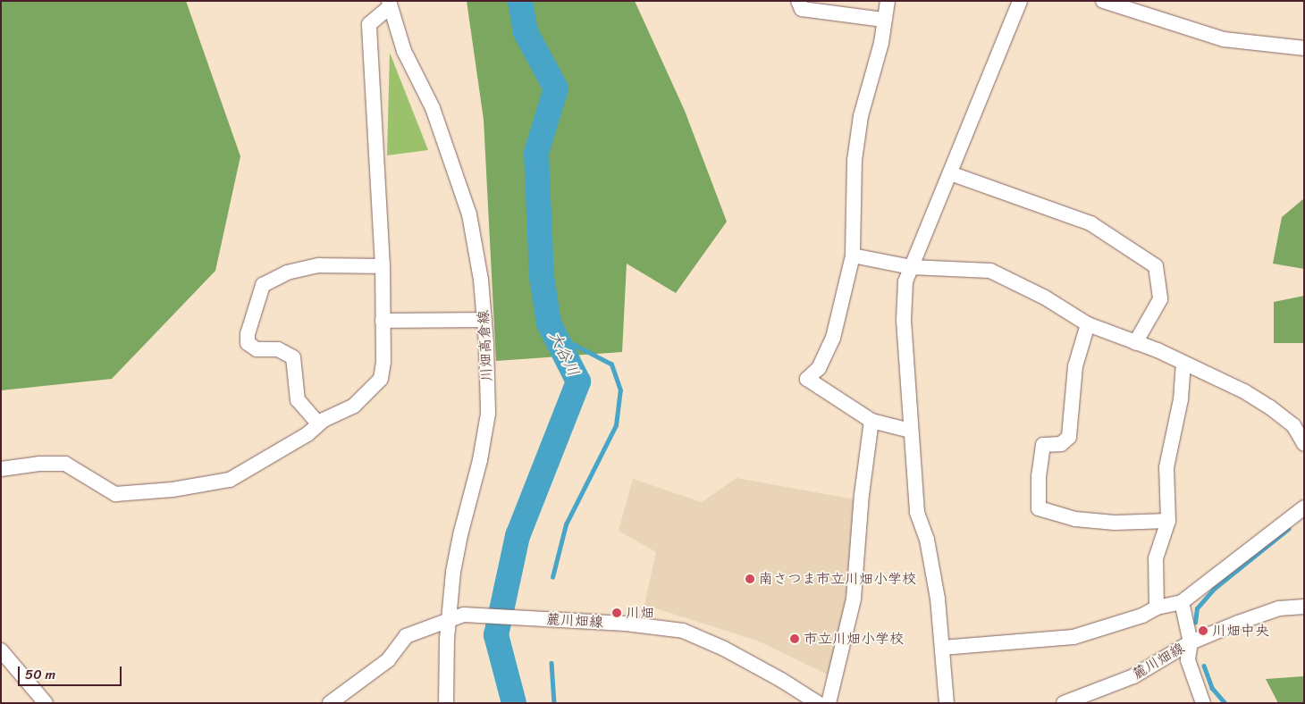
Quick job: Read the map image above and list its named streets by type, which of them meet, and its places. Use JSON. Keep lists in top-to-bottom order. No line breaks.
{"streets":{"street":["川畑高倉線","麓川畑線"]},"crossings":[["川畑高倉線","麓川畑線"]],"water":["大谷川"],"places":["南さつま市立川畑小学校","川畑","川畑中央","市立川畑小学校"],"scale_bar":"50 m"}
